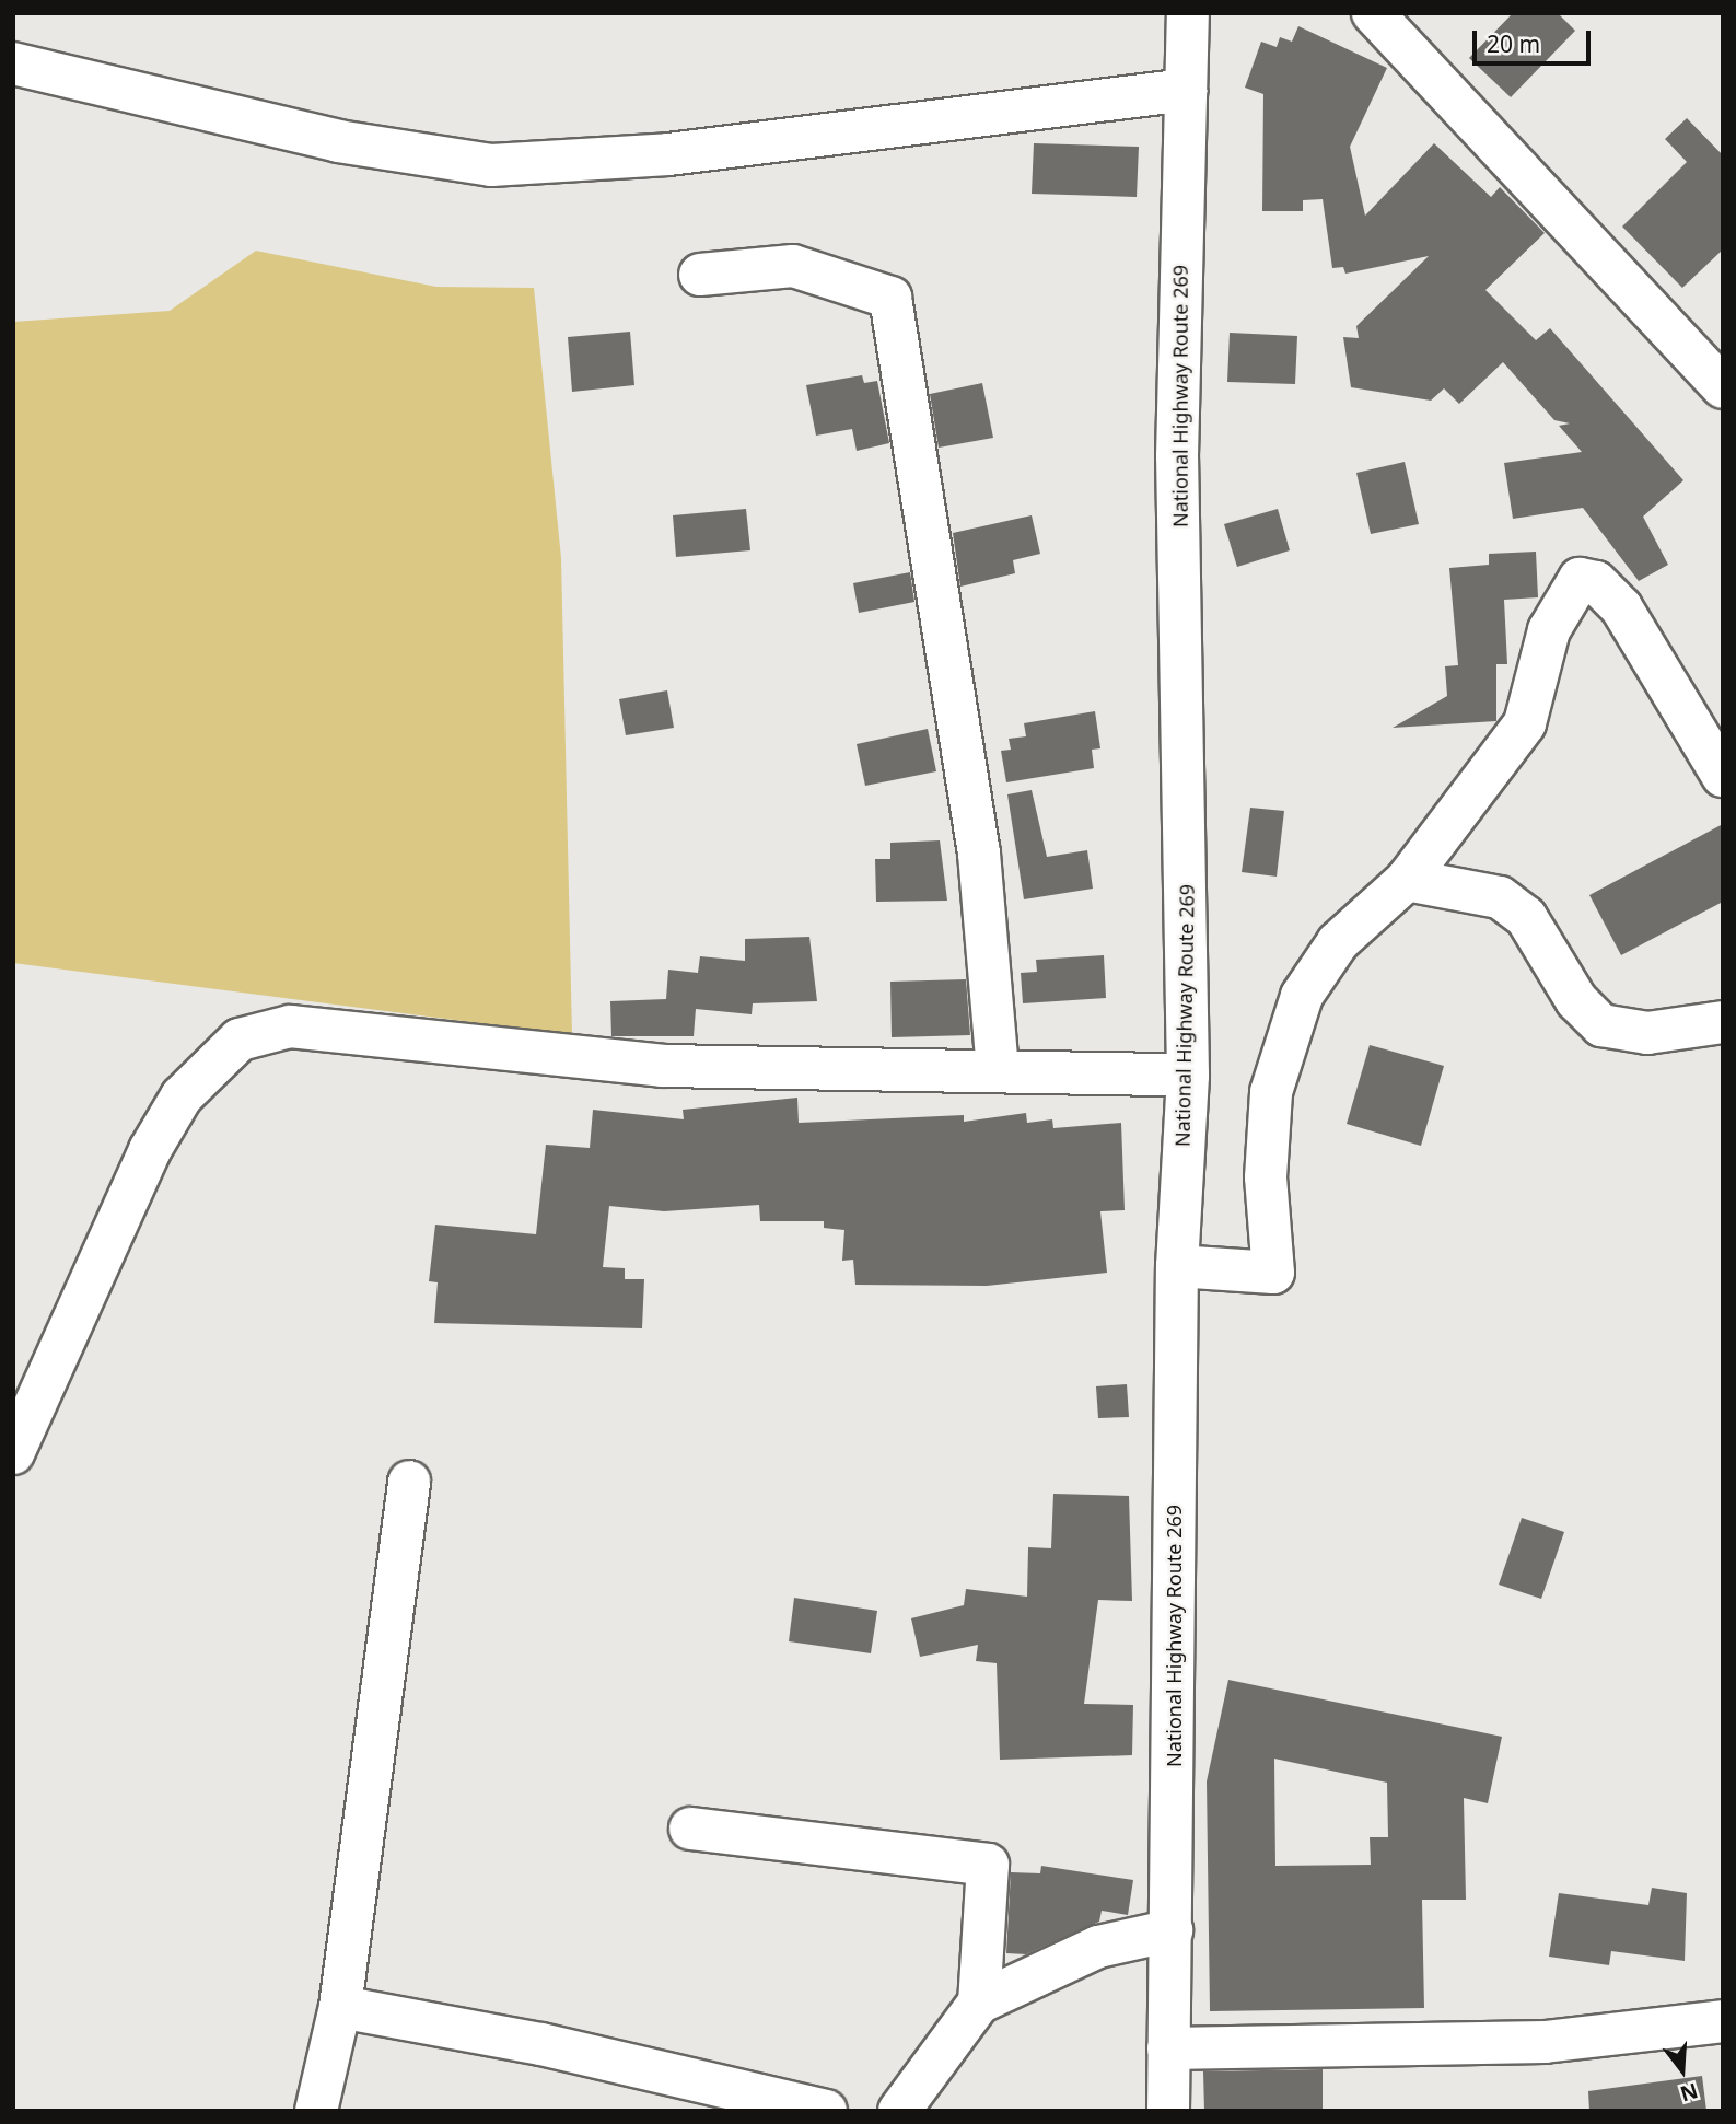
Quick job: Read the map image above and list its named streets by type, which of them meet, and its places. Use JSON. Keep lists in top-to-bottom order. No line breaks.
{"streets":{"main road":["National Highway Route 269"]},"scale_bar":"20 m","north":"bottom"}
